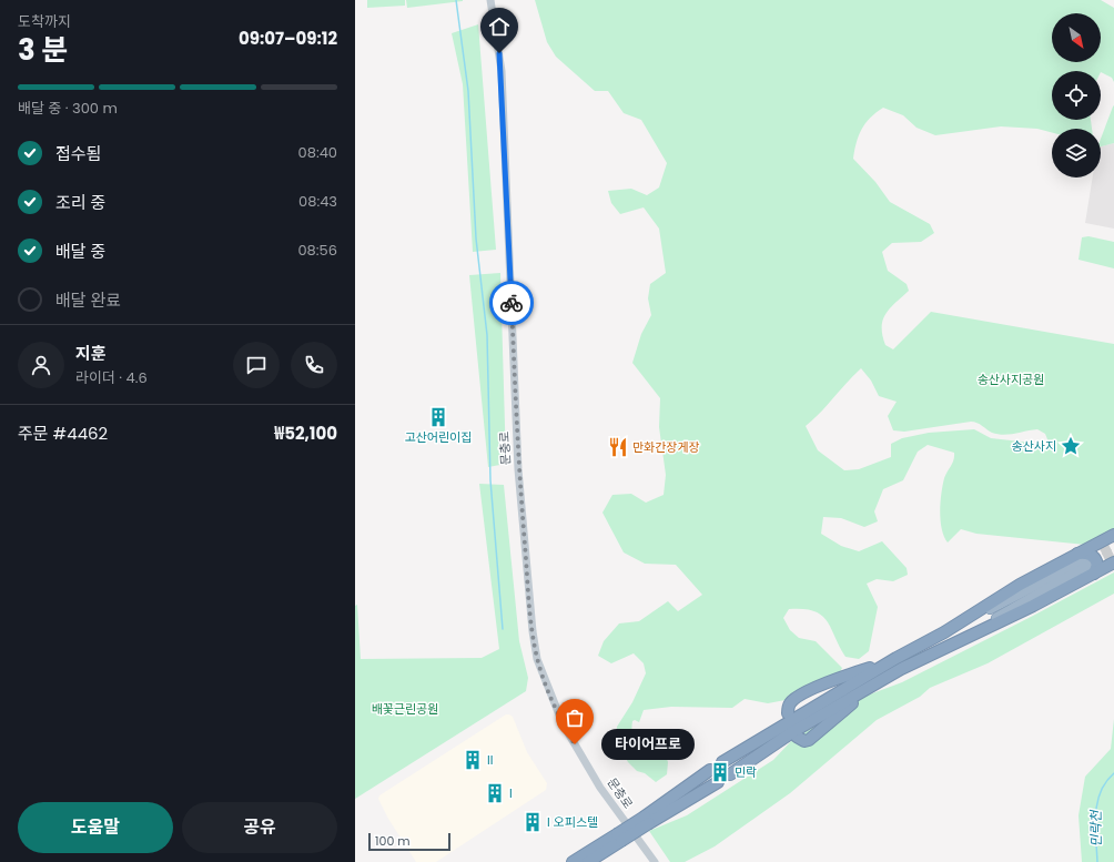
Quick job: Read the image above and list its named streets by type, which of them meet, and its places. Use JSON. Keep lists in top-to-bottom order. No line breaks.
{"streets":{"street":["문충로"]},"water":["민락천"],"parks":["송산사지공원","배꽃근린공원"],"places":{"building":["고산어린이집","II","민락","I","I 오피스텔"],"place":["송산사지"],"restaurant":["만화간장게장"],"other":["타이어프로"]},"scale_bar":"100 m","north":"bottom right","page":{"heading":["3 분","도착까지","09:07–09:12"],"panel":["지훈","라이더 · 4.6","주문 #4462","₩52,100"],"bar":"배달 중 · 300 m","list":[["접수됨","08:40"],["조리 중","08:43"],["배달 중","08:56"],"배달 완료"],"bubble":"타이어프로","buttons":["도움말","공유"],"scale":"100 m"}}
